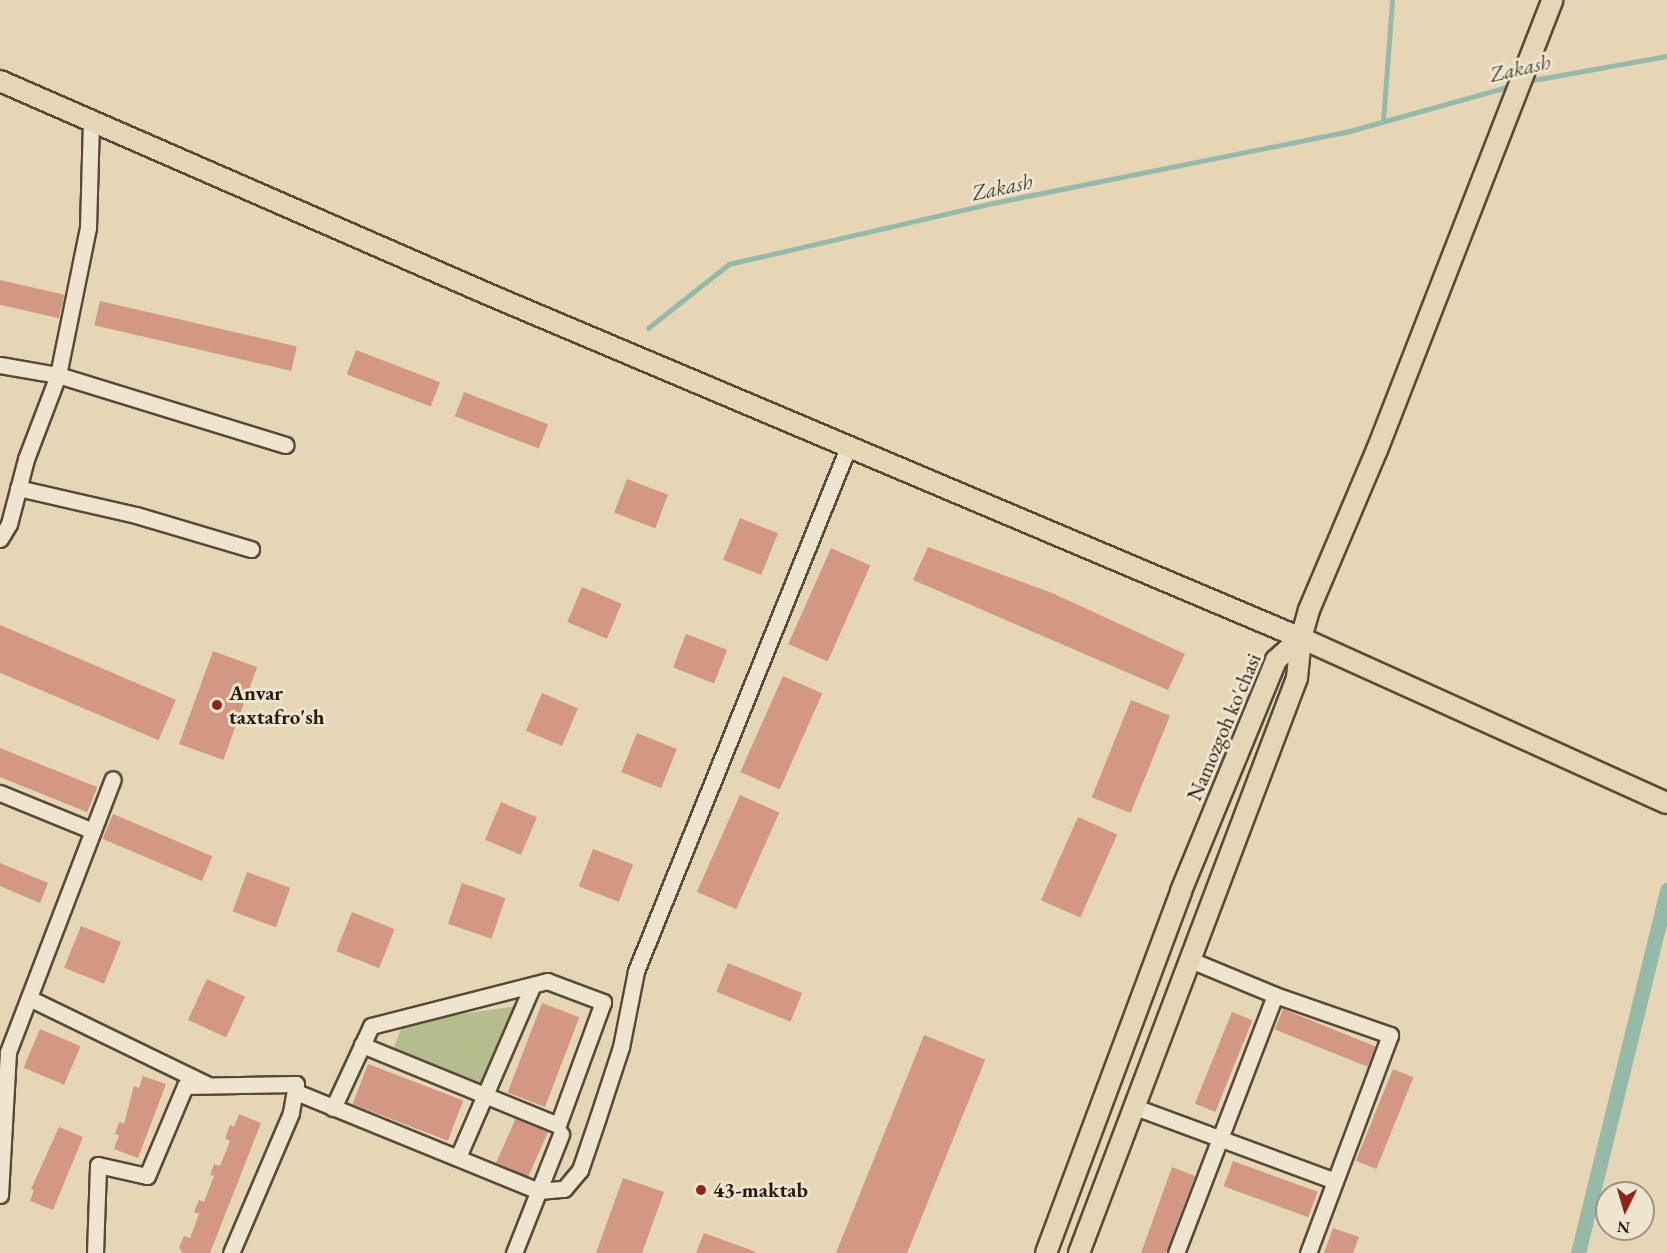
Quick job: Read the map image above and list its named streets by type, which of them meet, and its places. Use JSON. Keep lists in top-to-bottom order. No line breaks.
{"streets":{"main road":["Namozgoh ko'chasi"]},"water":["Zakash"],"places":["Anvar taxtafro'sh","43-maktab"],"north":"bottom"}
